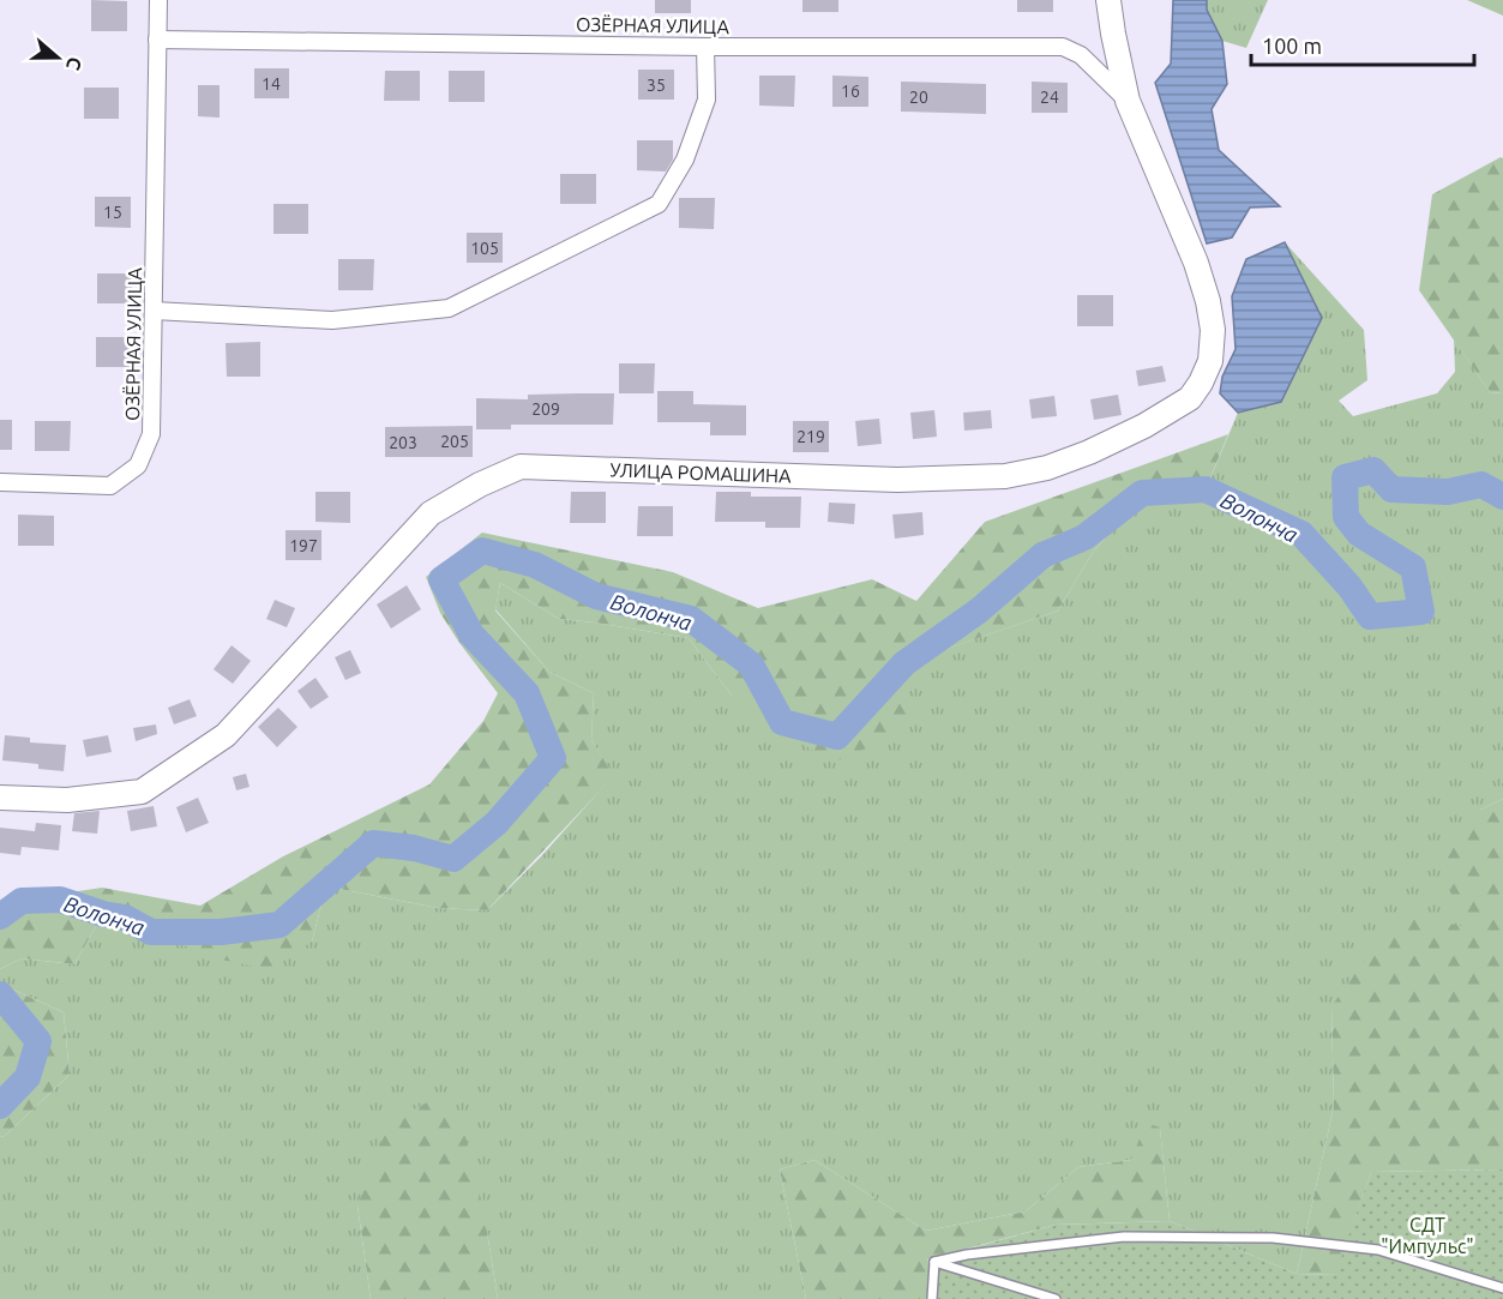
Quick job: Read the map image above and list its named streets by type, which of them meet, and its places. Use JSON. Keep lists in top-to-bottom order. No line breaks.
{"streets":{"street":["ОЗЁРНАЯ УЛИЦА","УЛИЦА РОМАШИНА"]},"crossings":[["ОЗЁРНАЯ УЛИЦА","УЛИЦА РОМАШИНА"]],"water":["Волонча"],"parks":["СДТ \"Импульс\""],"house_numbers":["14","35","16","20","24","15","105","209","219","205","203","197"],"scale_bar":"100 m","north":"right"}
